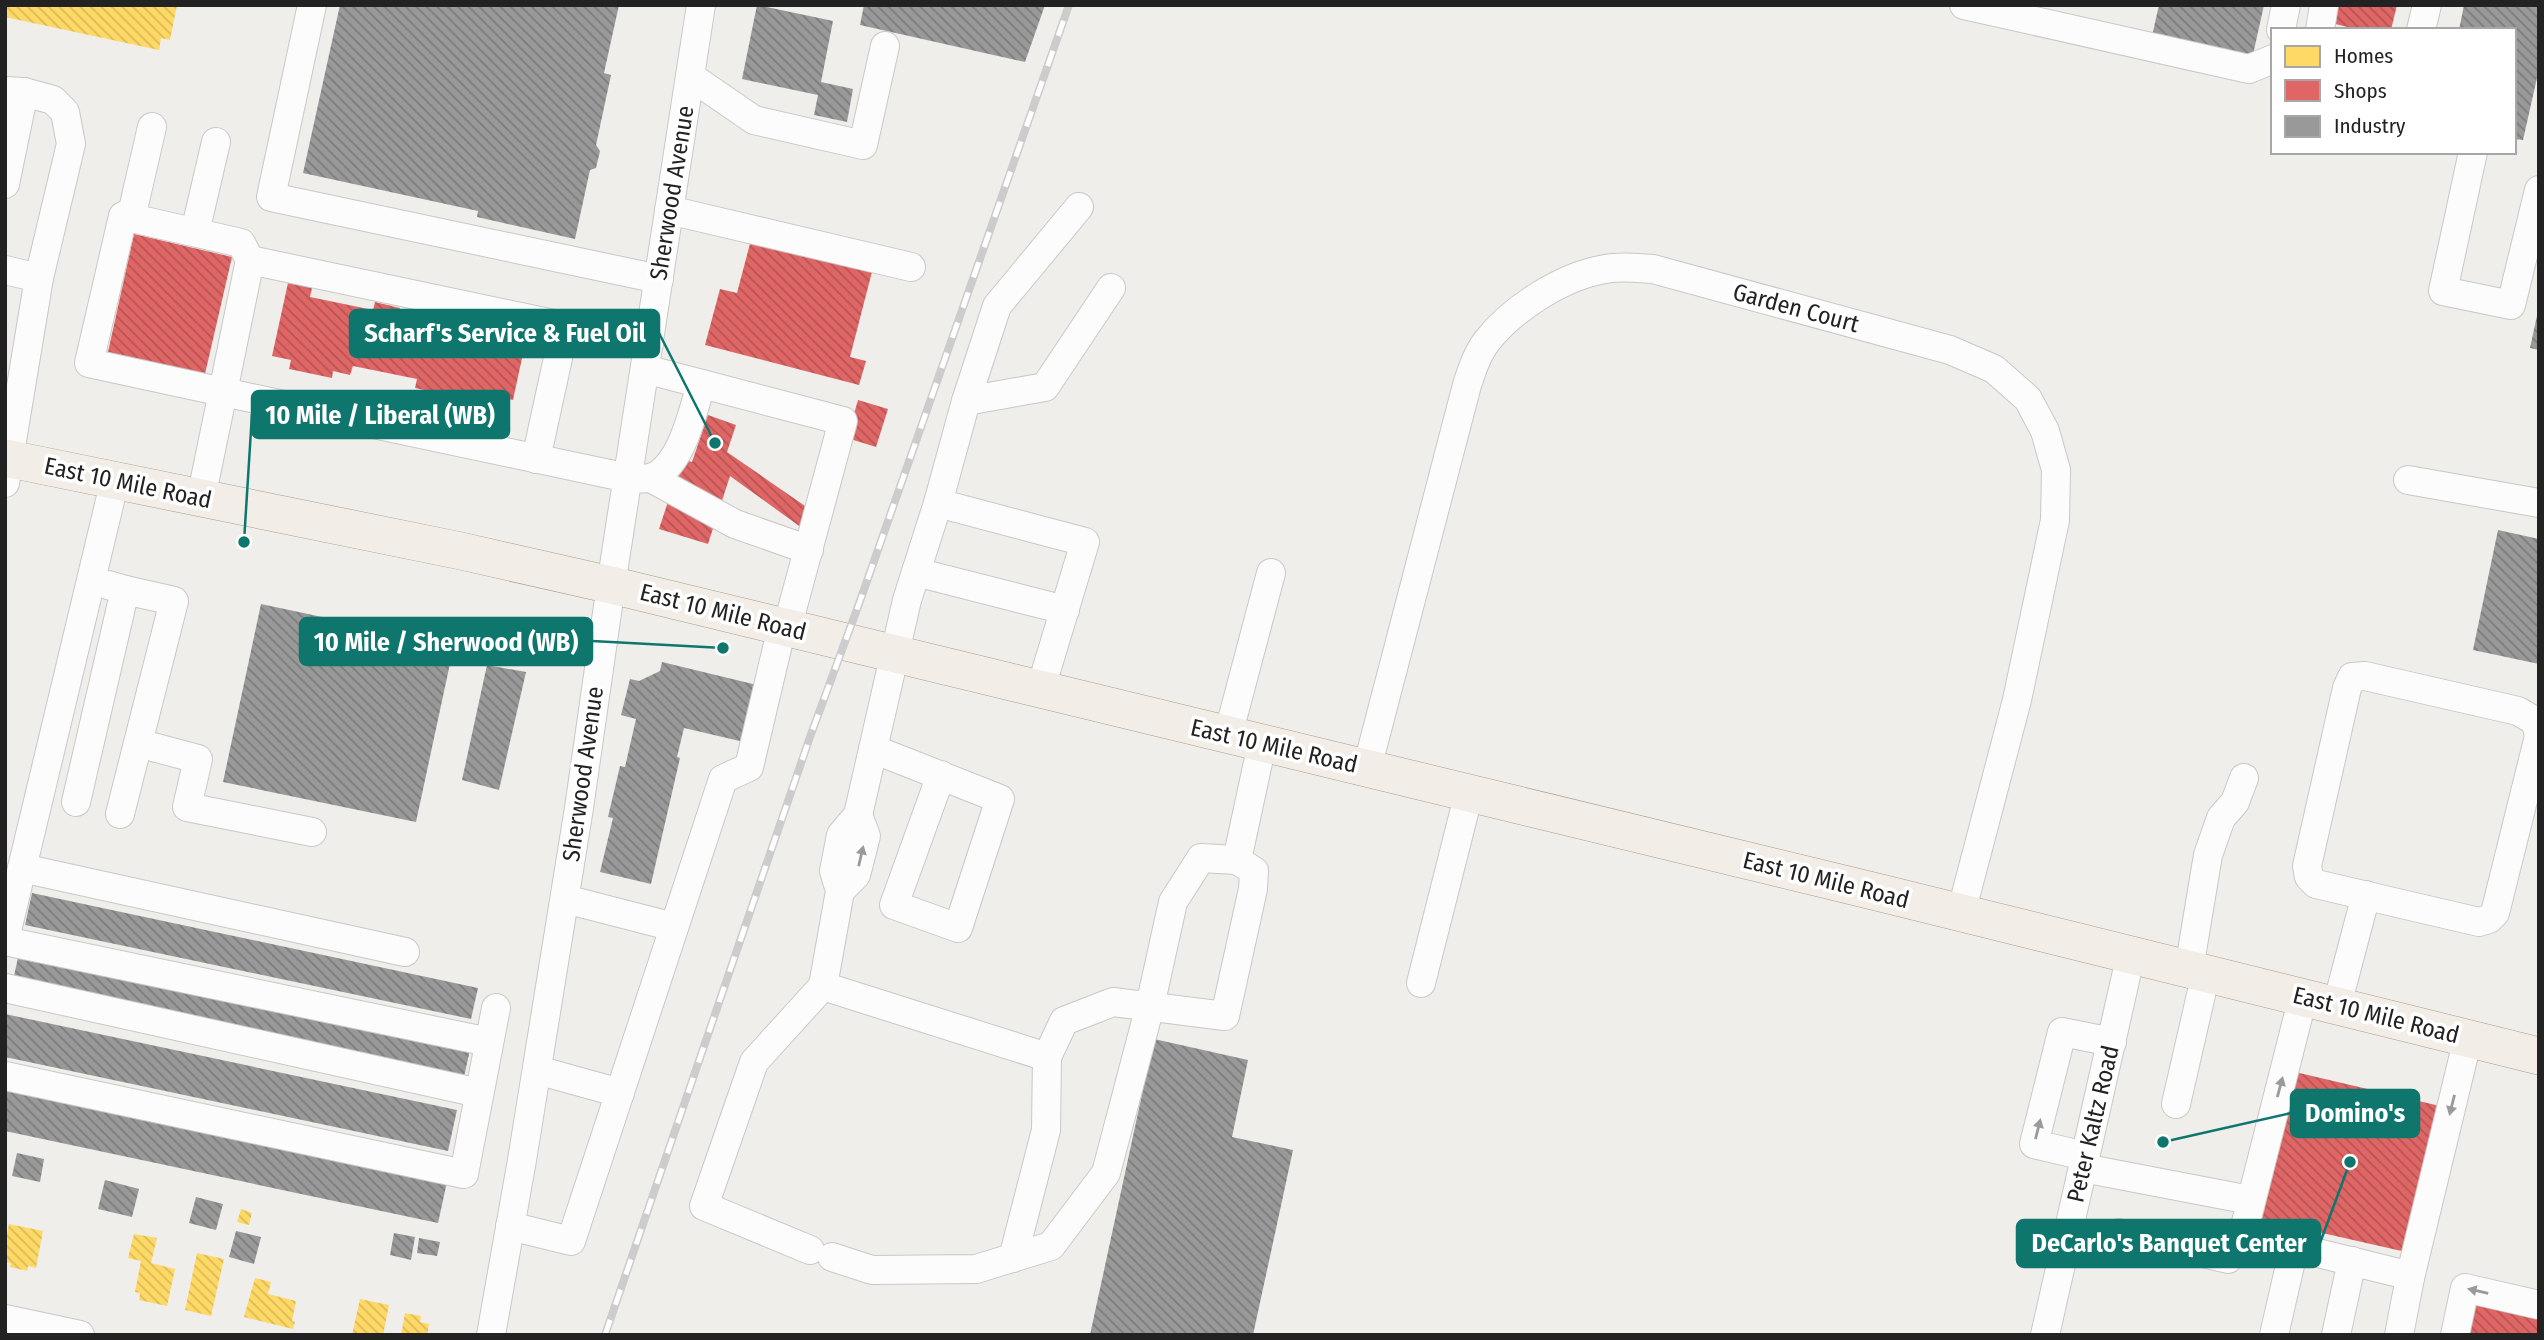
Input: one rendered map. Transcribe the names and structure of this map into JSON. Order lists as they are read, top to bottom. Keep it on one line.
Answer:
{"streets":{"main road":["East 10 Mile Road"],"street":["Sherwood Avenue","Garden Court","Peter Kaltz Road"]},"crossings":[["Sherwood Avenue","East 10 Mile Road"],["Garden Court","East 10 Mile Road"],["East 10 Mile Road","Peter Kaltz Road"]],"places":["Scharf's Service & Fuel Oil","10 Mile / Liberal (WB)","10 Mile / Sherwood (WB)","Domino's","DeCarlo's Banquet Center"],"legend":["Homes","Shops","Industry"]}
